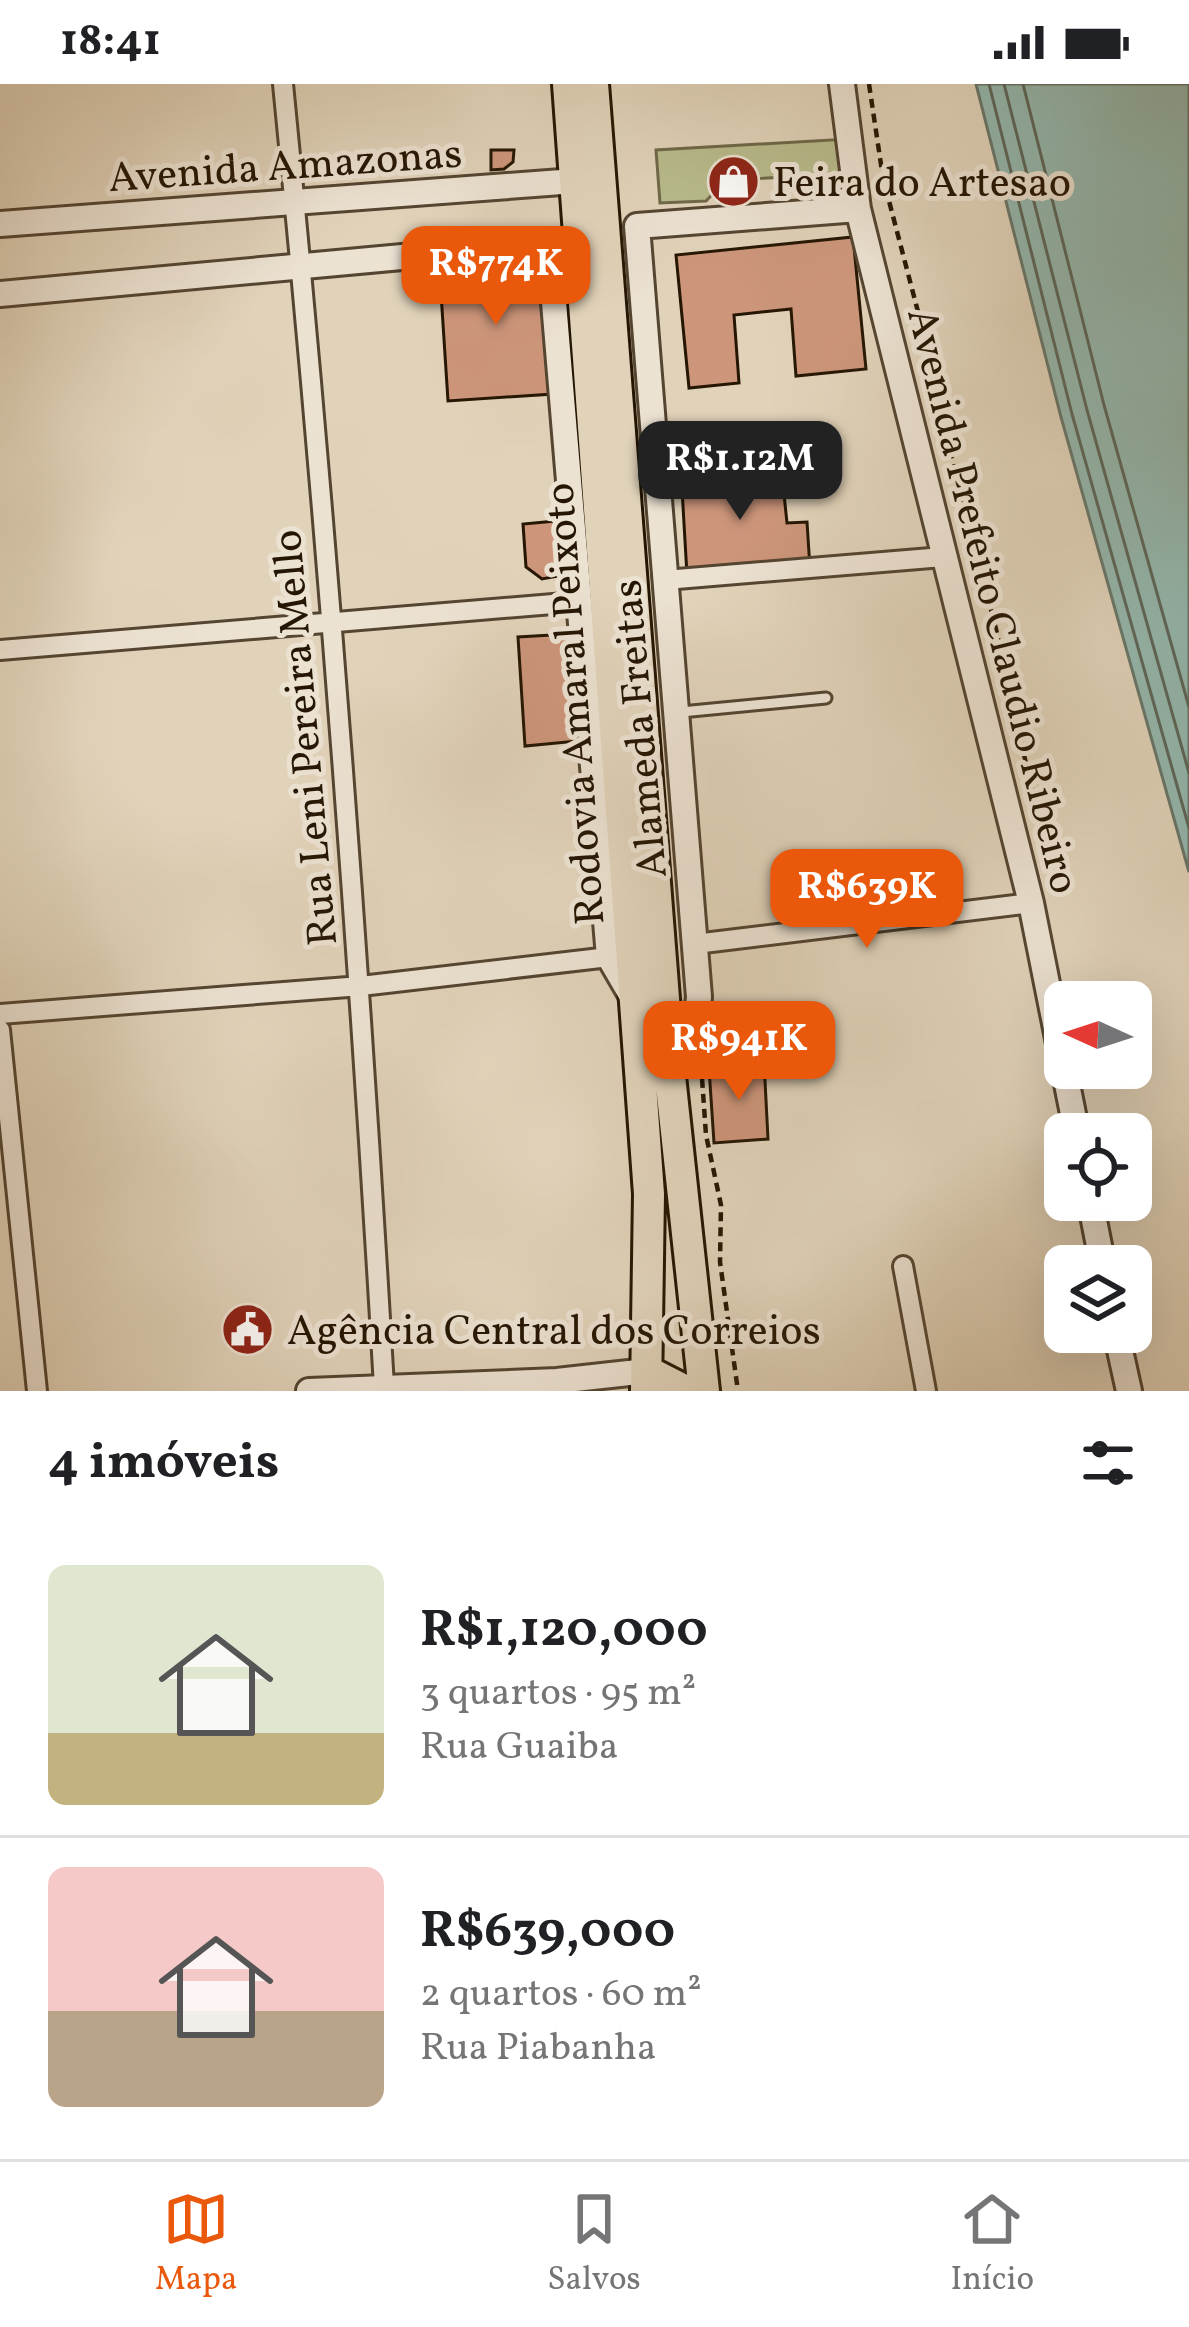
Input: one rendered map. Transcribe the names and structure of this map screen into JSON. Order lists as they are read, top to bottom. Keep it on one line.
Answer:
{"streets":{"highway":["Rodovia Amaral Peixoto"],"street":["Avenida Amazonas","Avenida Prefeito Claudio Ribeiro","Alameda Freitas","Rua Leni Pereira Mello"]},"crossings":[["Avenida Amazonas","Rodovia Amaral Peixoto"],["Avenida Amazonas","Rua Leni Pereira Mello"],["Avenida Prefeito Claudio Ribeiro","Alameda Freitas"],["Rodovia Amaral Peixoto","Alameda Freitas"]],"places":{"shop":["Feira do Artesao"],"public building":["Agência Central dos Correios"]},"north":"left","page":{"status":"18:41","price":["R$774K","R$1.12M","R$639K","R$941K"],"heading":"4 imóveis","list":[{"name":"R$1,120,000","note":"3 quartos · 95 m² · Rua Guaiba"},{"name":"R$639,000","note":"2 quartos · 60 m² · Rua Piabanha"}],"tabs":["Mapa","Salvos","Início"]}}
